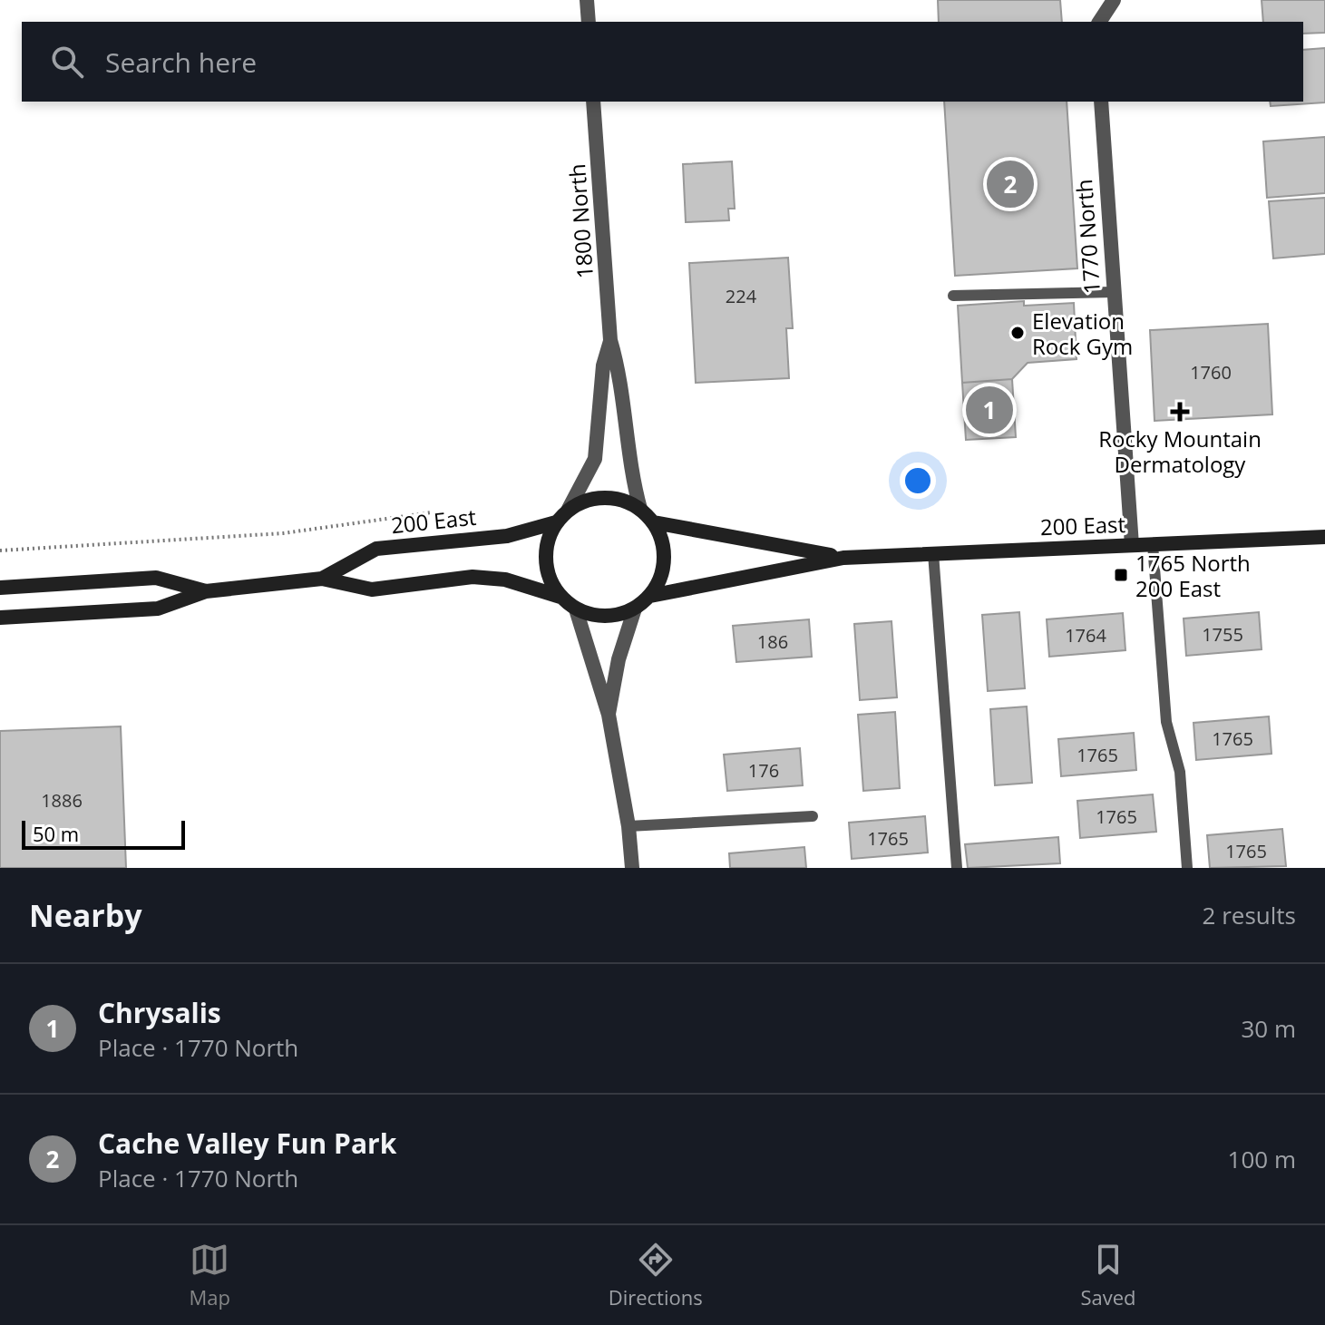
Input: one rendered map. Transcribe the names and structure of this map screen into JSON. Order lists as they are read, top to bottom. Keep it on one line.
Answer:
{"streets":{"main road":["200 East"],"street":["1800 North","1770 North"]},"crossings":[["1800 North","200 East"],["1770 North","200 East"]],"places":{"other":["Elevation Rock Gym"],"health":["Rocky Mountain Dermatology"],"transit":["1765 North 200 East"]},"house_numbers":["224","1760","1755","1764","186","1765","1765","176","1886","1765","1765","1765"],"scale_bar":"50 m","page":{"search":"Search here","pins":["2","1"],"scale":"50 m","heading":["Nearby","2 results"],"list":[{"mark":"1","name":"Chrysalis","note":"Place · 1770 North","value":"30 m"},{"mark":"2","name":"Cache Valley Fun Park","note":"Place · 1770 North","value":"100 m"}],"nav":["Map","Directions","Saved"]}}
